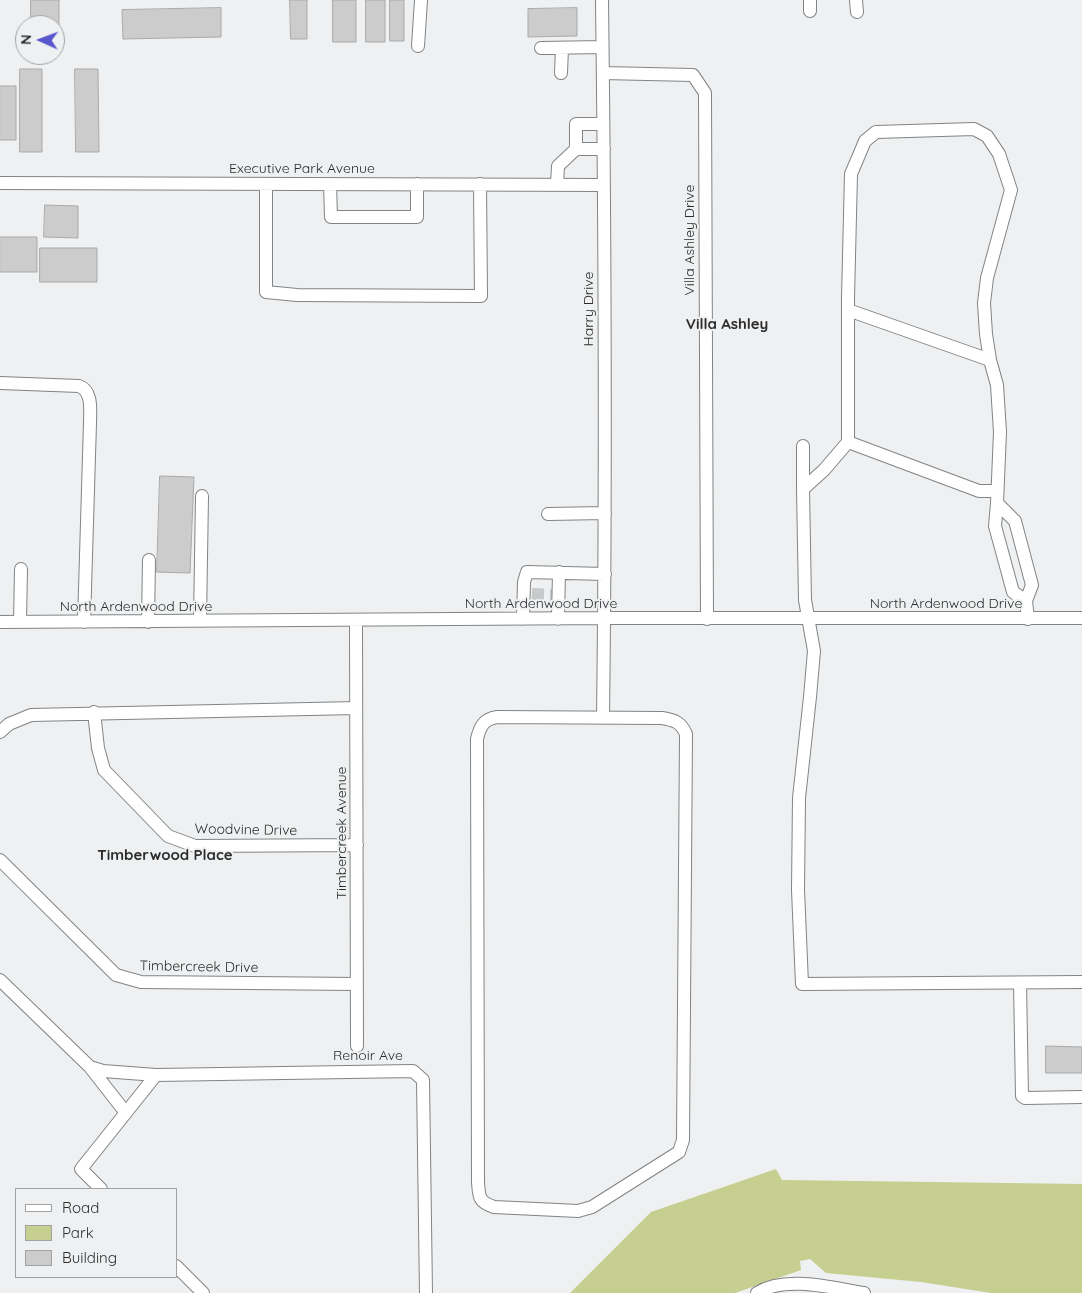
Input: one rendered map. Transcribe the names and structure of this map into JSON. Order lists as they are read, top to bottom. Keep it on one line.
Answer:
{"streets":{"street":["Executive Park Avenue","Villa Ashley Drive","Harry Drive","North Ardenwood Drive","Woodvine Drive","Timbercreek Avenue","Timbercreek Drive","Renoir Ave"]},"crossings":[["Executive Park Avenue","Harry Drive"],["Villa Ashley Drive","Harry Drive"],["Villa Ashley Drive","North Ardenwood Drive"],["Harry Drive","North Ardenwood Drive"],["North Ardenwood Drive","Timbercreek Avenue"],["Woodvine Drive","Timbercreek Avenue"],["Timbercreek Avenue","Timbercreek Drive"]],"districts":["Villa Ashley","Timberwood Place"],"legend":["Road","Park","Building"],"north":"left"}
